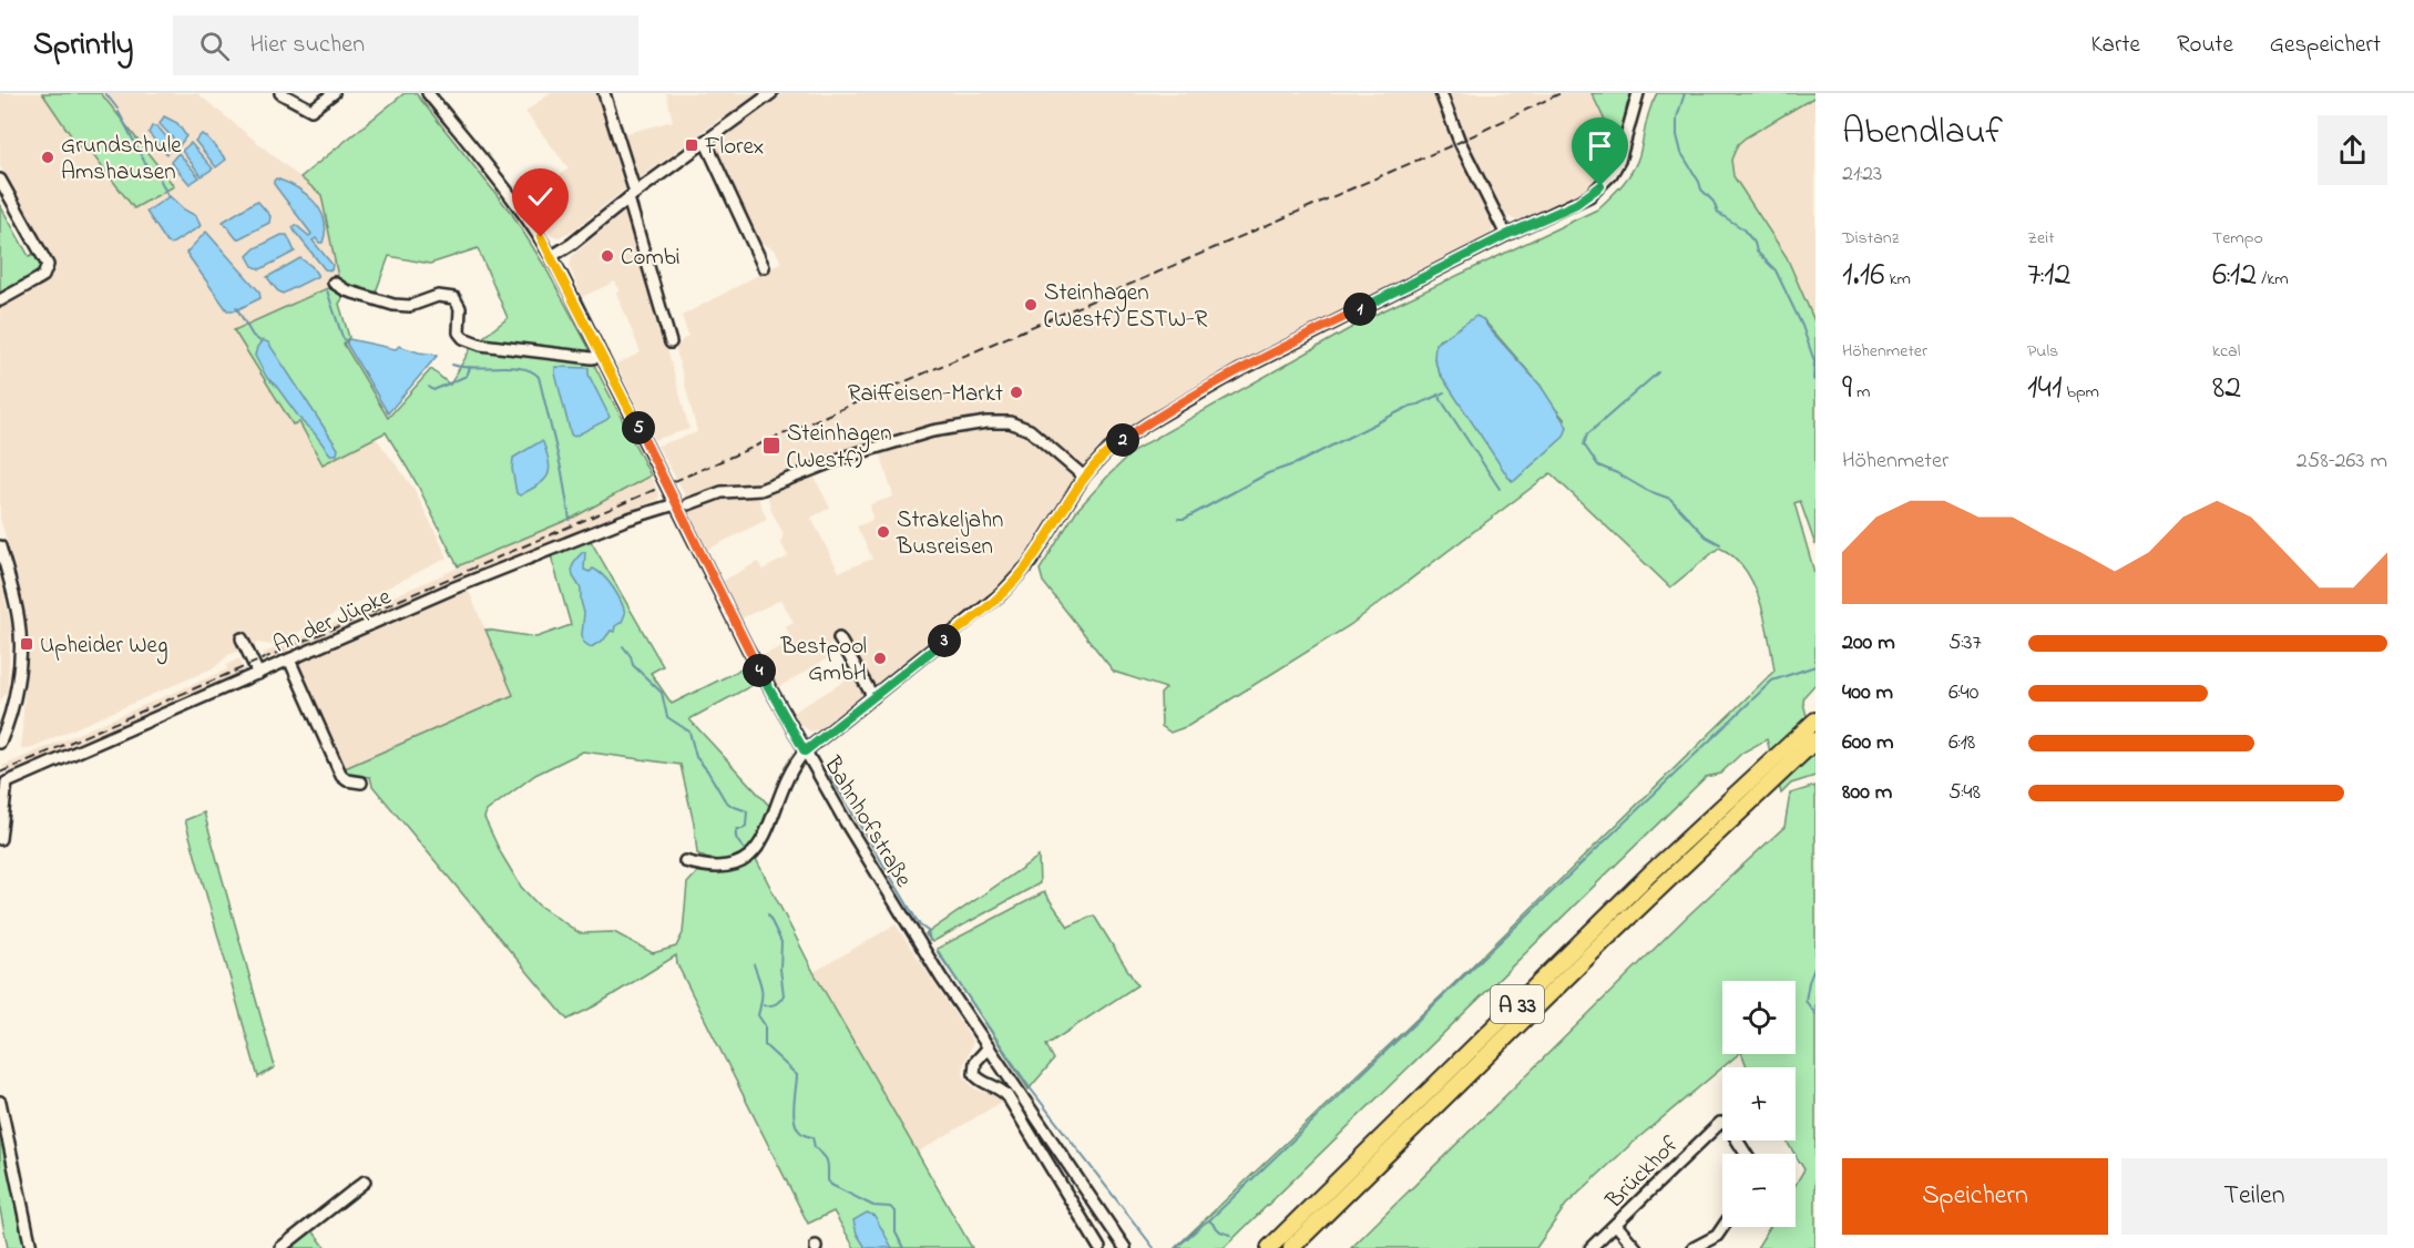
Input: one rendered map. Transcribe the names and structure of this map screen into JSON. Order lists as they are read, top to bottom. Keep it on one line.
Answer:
{"streets":{"highway":["A 33"],"street":["An der Jüpke","Bahnhofstraße","Brückhof"]},"crossings":[["An der Jüpke","Bahnhofstraße"]],"places":{"transit":["Florex","Steinhagen (Westf)","Upheider Weg"],"other":["Grundschule Amshausen","Combi","Steinhagen (Westf) ESTW-R","Raiffeisen-Markt","Strakeljahn Busreisen","Bestpool GmbH"]},"page":{"header":"Sprintly","search":"Hier suchen","nav":["Karte","Route","Gespeichert"],"heading":["Abendlauf","21:23"],"stats":[["Distanz","1.16 km"],["Zeit","7:12"],["Tempo","6:12 /km"],["Höhenmeter","9 m"],["Puls","141 bpm"],["kcal","82"]],"pins":["1","5","2","3","4"],"chart":["Höhenmeter","258–263 m"],"list":[{"name":"200 m","note":"5:37"},{"name":"400 m","note":"6:40"},{"name":"600 m","note":"6:18"},{"name":"800 m","note":"5:48"}],"map_buttons":["+","−"],"buttons":["Speichern","Teilen"]}}
